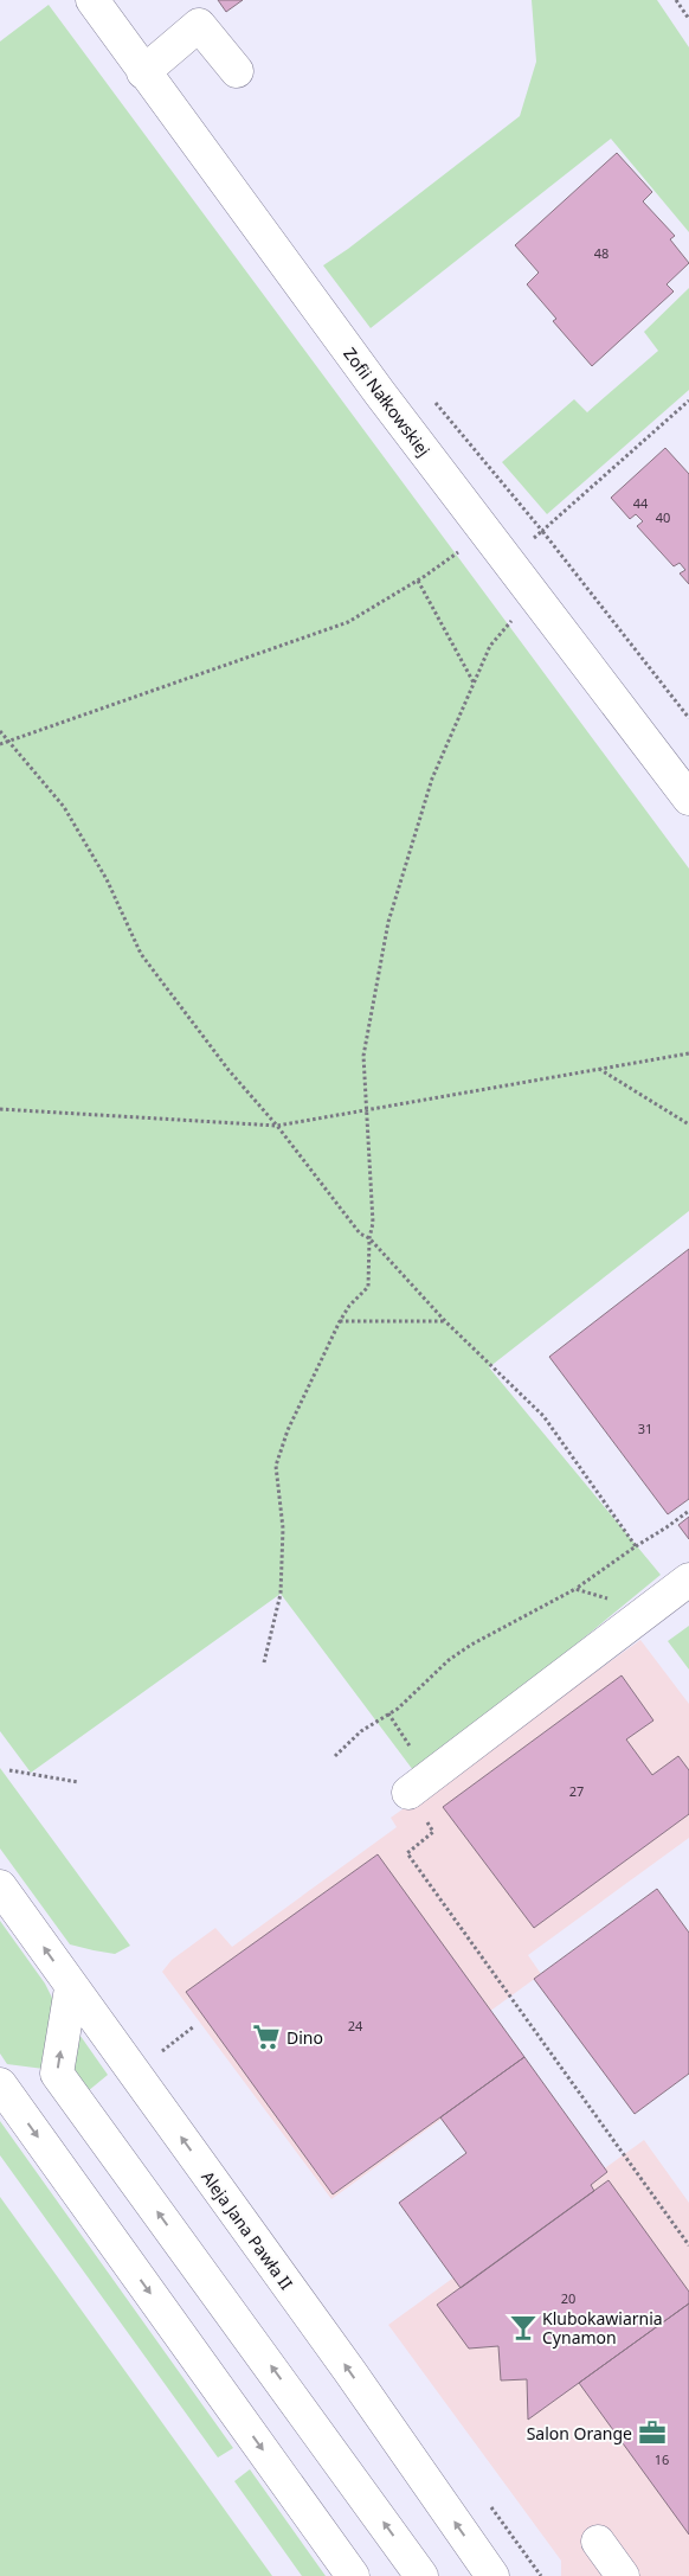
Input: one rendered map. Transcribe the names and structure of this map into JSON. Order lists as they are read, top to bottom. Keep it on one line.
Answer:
{"streets":{"street":["Zofii Nałkowskiej","Aleja Jana Pawła II"]},"places":{"supermarket":["Dino"],"bar":["Klubokawiarnia Cynamon"],"office":["Salon Orange"]},"house_numbers":["48","44","40","31","27","24","20","16"]}
